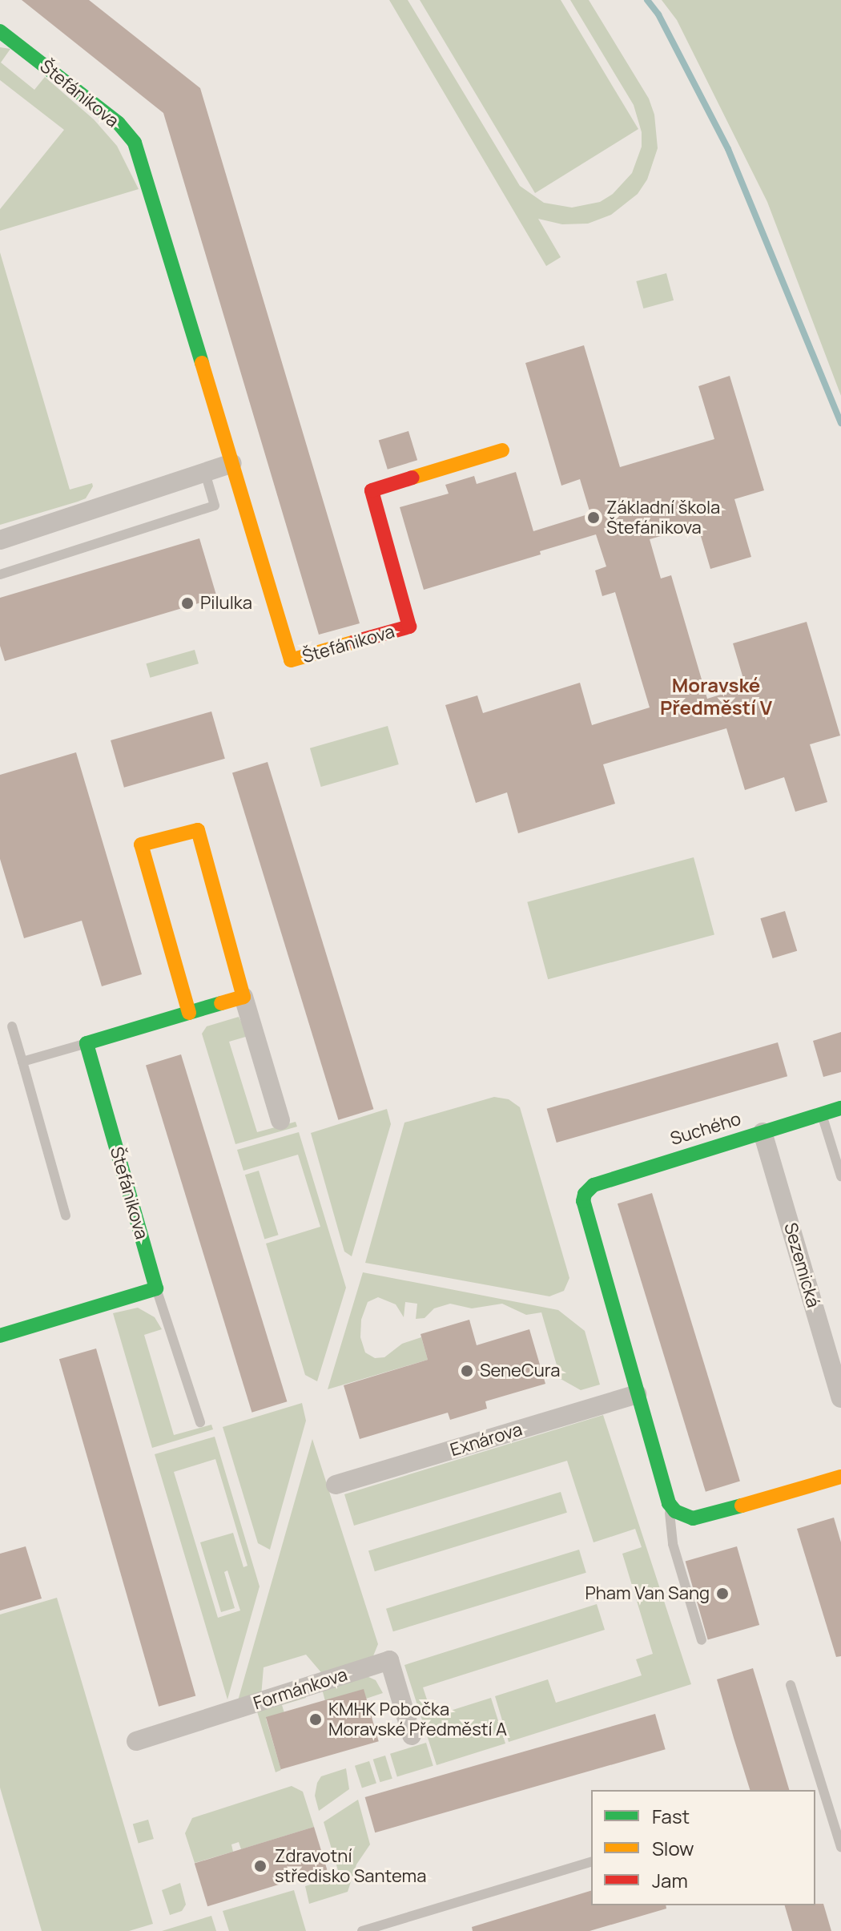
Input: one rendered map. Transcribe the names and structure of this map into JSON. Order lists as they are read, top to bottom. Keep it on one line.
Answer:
{"streets":{"street":["Štefánikova","Suchého","Sezemická","Exnárova","Formánkova"]},"crossings":[["Suchého","Sezemická"],["Suchého","Exnárova"]],"districts":["Moravské Předměstí V"],"places":["Základní škola Štefánikova","Pilulka","SeneCura","Pham Van Sang","KMHK Pobočka Moravské Předměstí A","Zdravotní středisko Santema"],"legend":["Fast","Slow","Jam"]}
